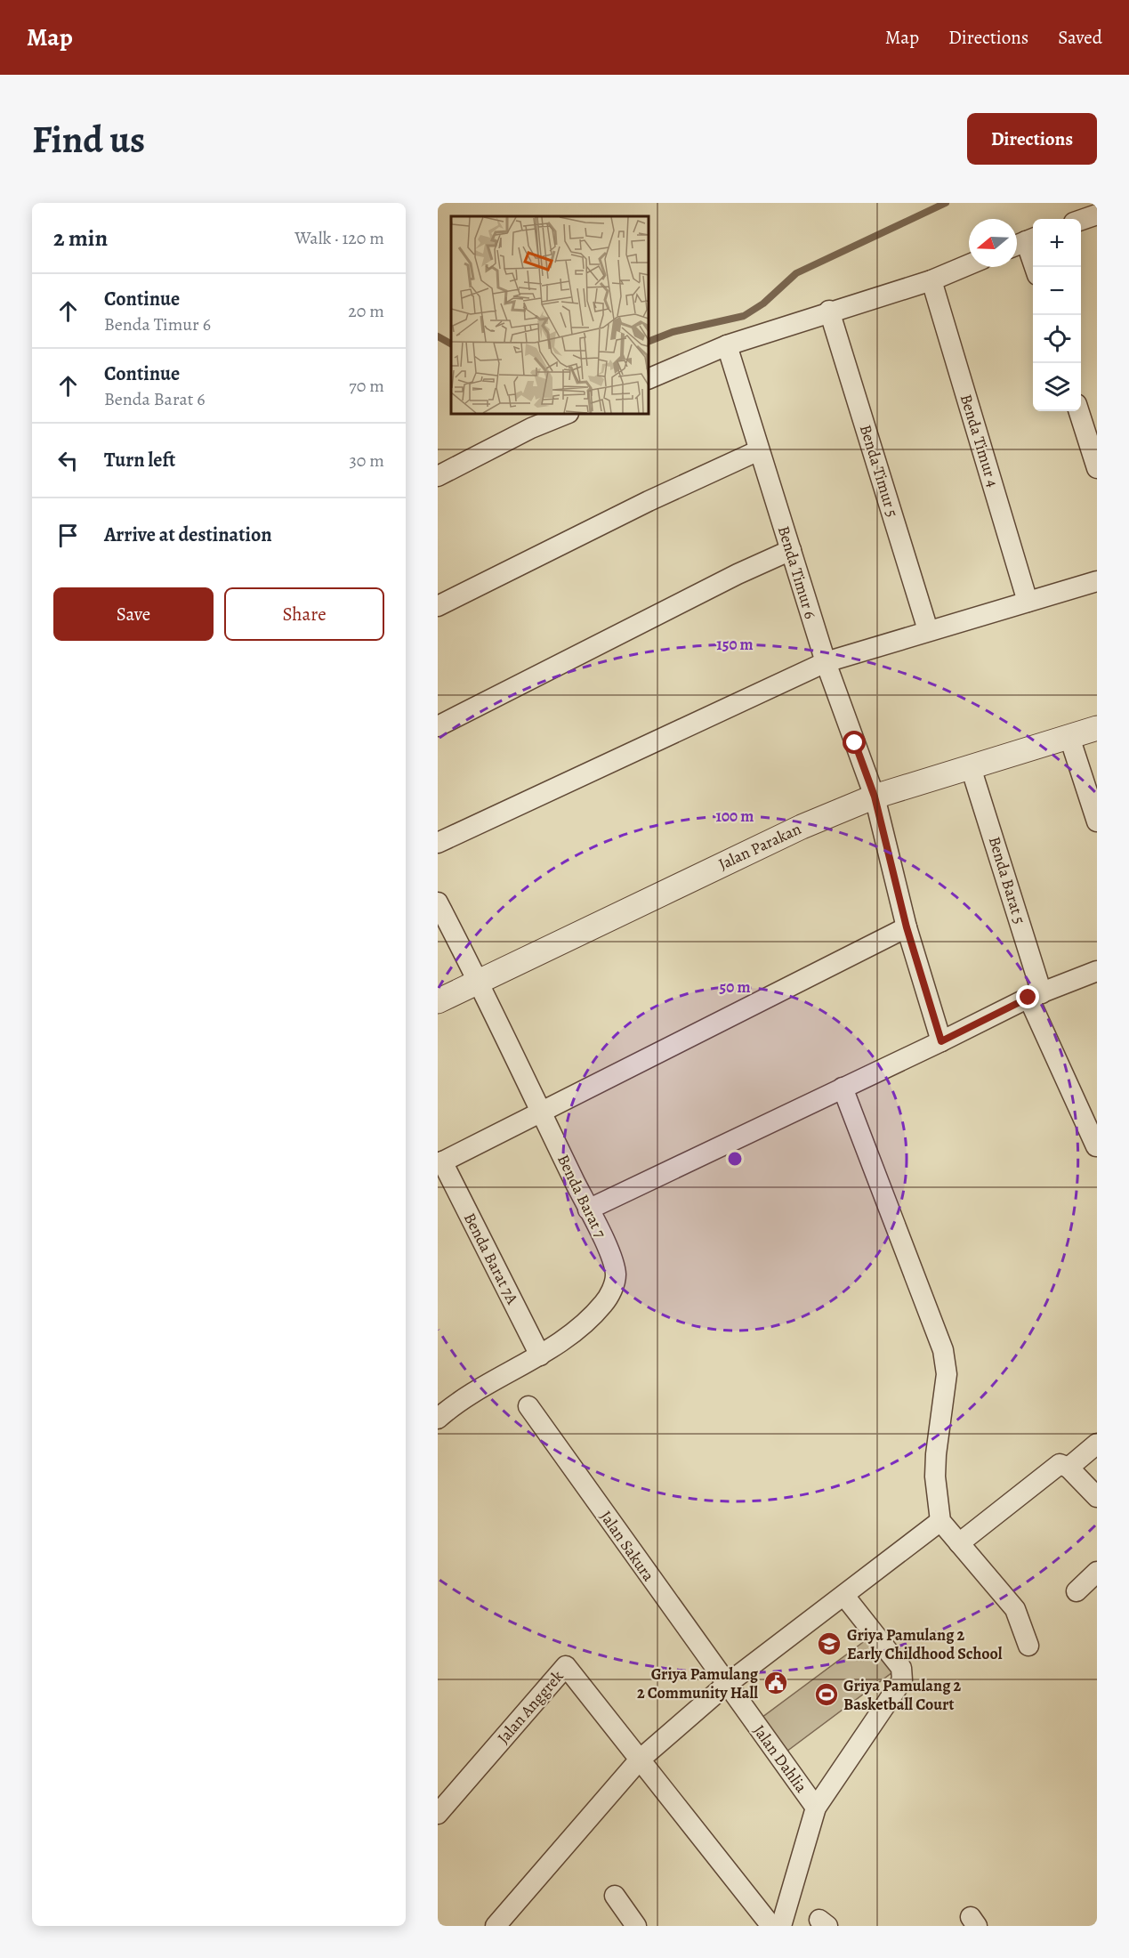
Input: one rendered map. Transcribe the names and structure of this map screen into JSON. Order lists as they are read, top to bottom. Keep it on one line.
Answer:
{"streets":{"street":["Benda Timur 4","Benda Timur 5","Benda Timur 6","Jalan Parakan","Benda Barat 5","Benda Barat 7","Benda Barat 7A","Jalan Sakura","Jalan Anggrek","Jalan Dahlia"]},"crossings":[["Benda Timur 6","Jalan Parakan"],["Jalan Parakan","Benda Barat 5"],["Jalan Parakan","Benda Barat 7"],["Benda Barat 7","Benda Barat 7A"],["Jalan Sakura","Jalan Dahlia"]],"places":{"school or university":["Griya Pamulang 2 Early Childhood School"],"public building":["Griya Pamulang 2 Community Hall"],"sports":["Griya Pamulang 2 Basketball Court"]},"north":"left","page":{"header":"Map","nav":["Map","Directions","Saved"],"buttons":["Directions",["Save","Share"]],"title":"Find us","heading":["2 min","Walk · 120 m"],"map_buttons":["+","−"],"list":[["Continue","Benda Timur 6","20 m"],["Continue","Benda Barat 6","70 m"],["Turn left","30 m"],"Arrive at destination"]},"rings":["150 m","100 m","50 m"]}
